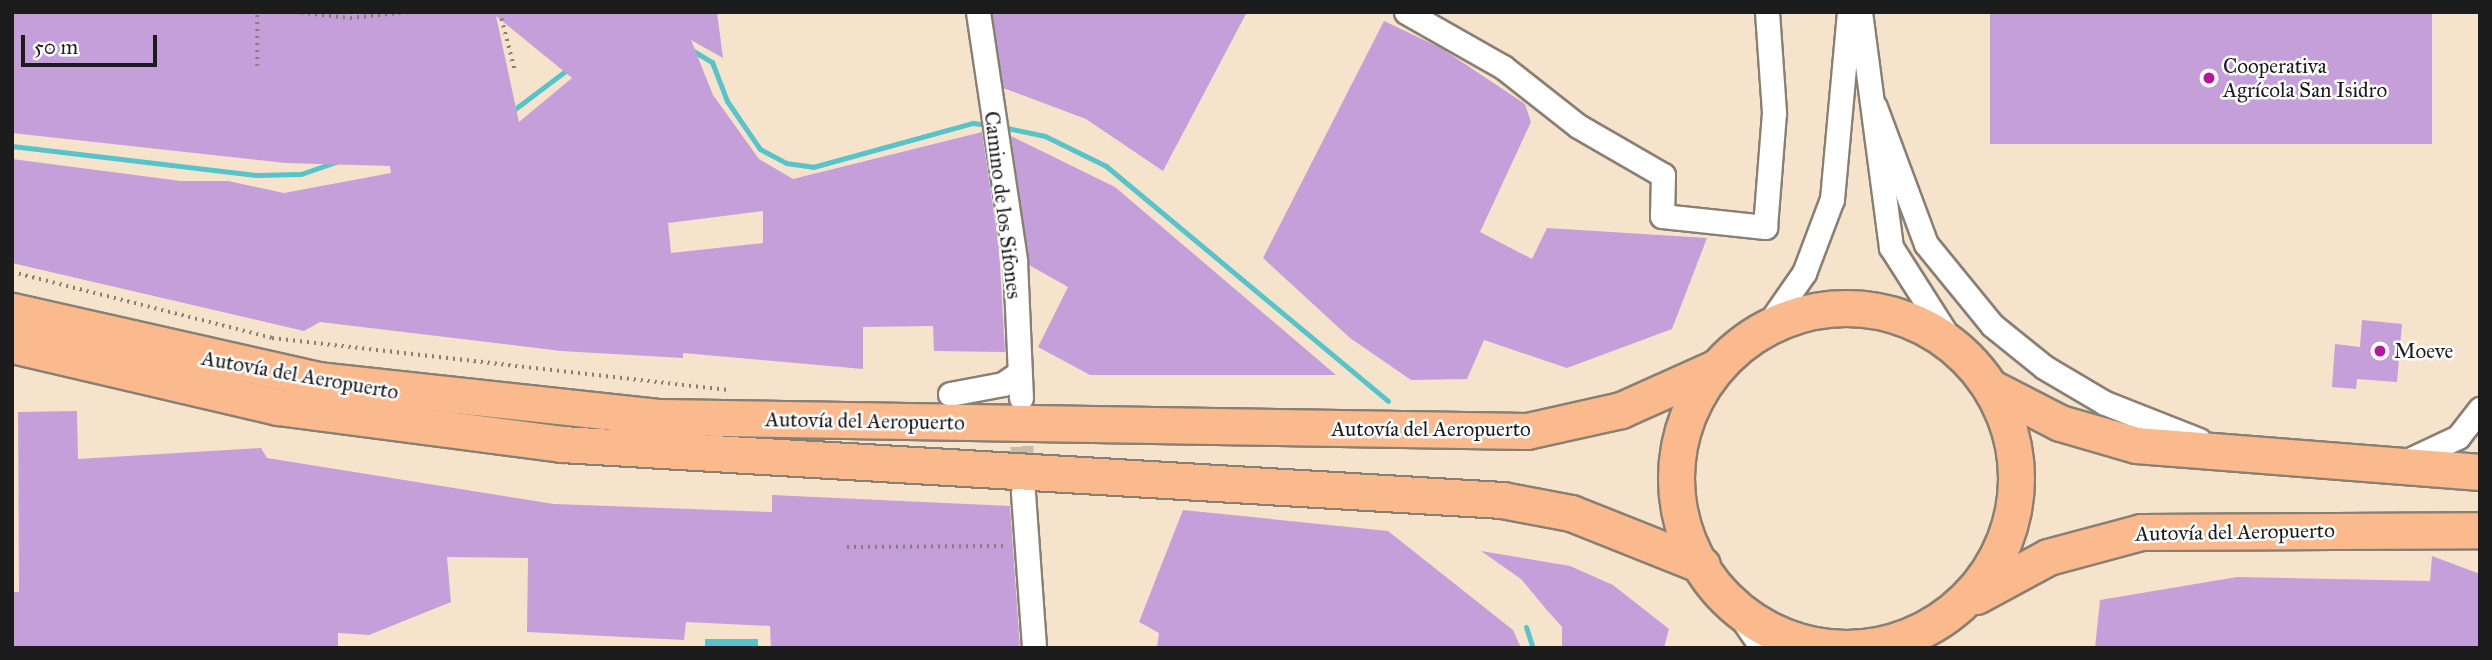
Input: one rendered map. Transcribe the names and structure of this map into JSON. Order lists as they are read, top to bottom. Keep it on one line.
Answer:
{"streets":{"highway":["Autovía del Aeropuerto"],"street":["Camino de los Sifones"]},"places":["Cooperativa Agrícola San Isidro","Moeve"],"scale_bar":"50 m"}
